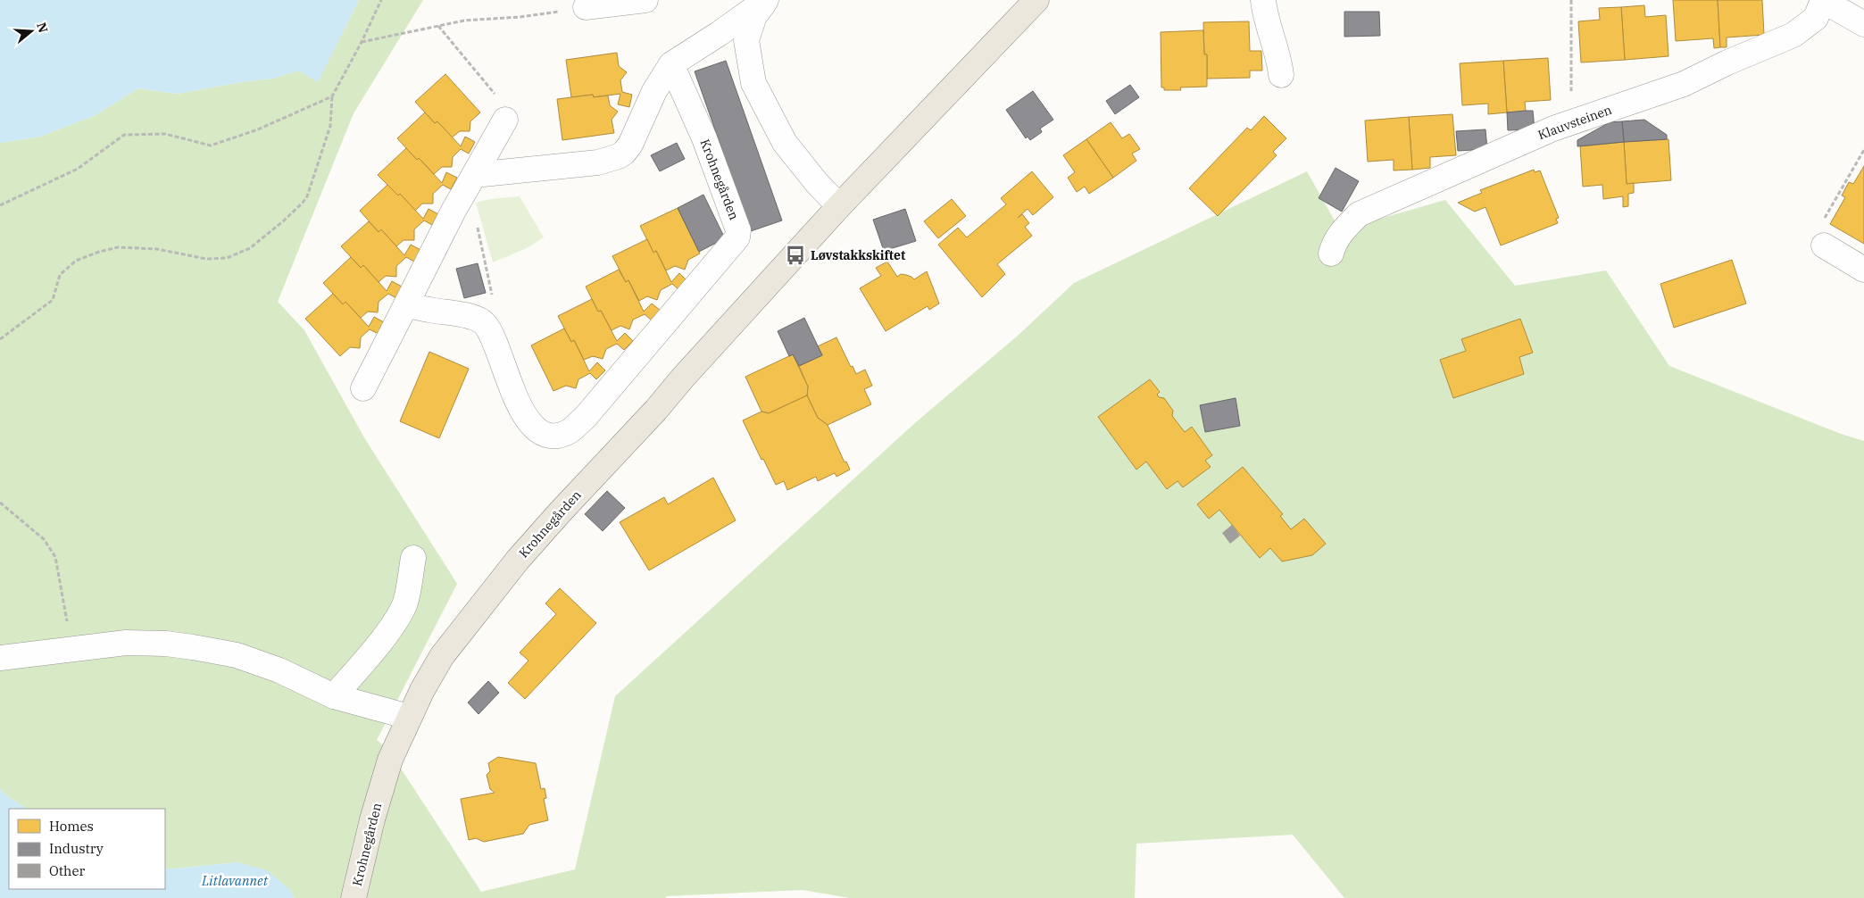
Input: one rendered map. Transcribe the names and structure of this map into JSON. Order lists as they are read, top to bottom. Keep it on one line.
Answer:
{"streets":{"main road":["Krohnegården"],"street":["Klauvsteinen"]},"water":["Litlavannet"],"places":{"bus stop":["Løvstakkskiftet"]},"legend":["Homes","Industry","Other"],"north":"right"}
